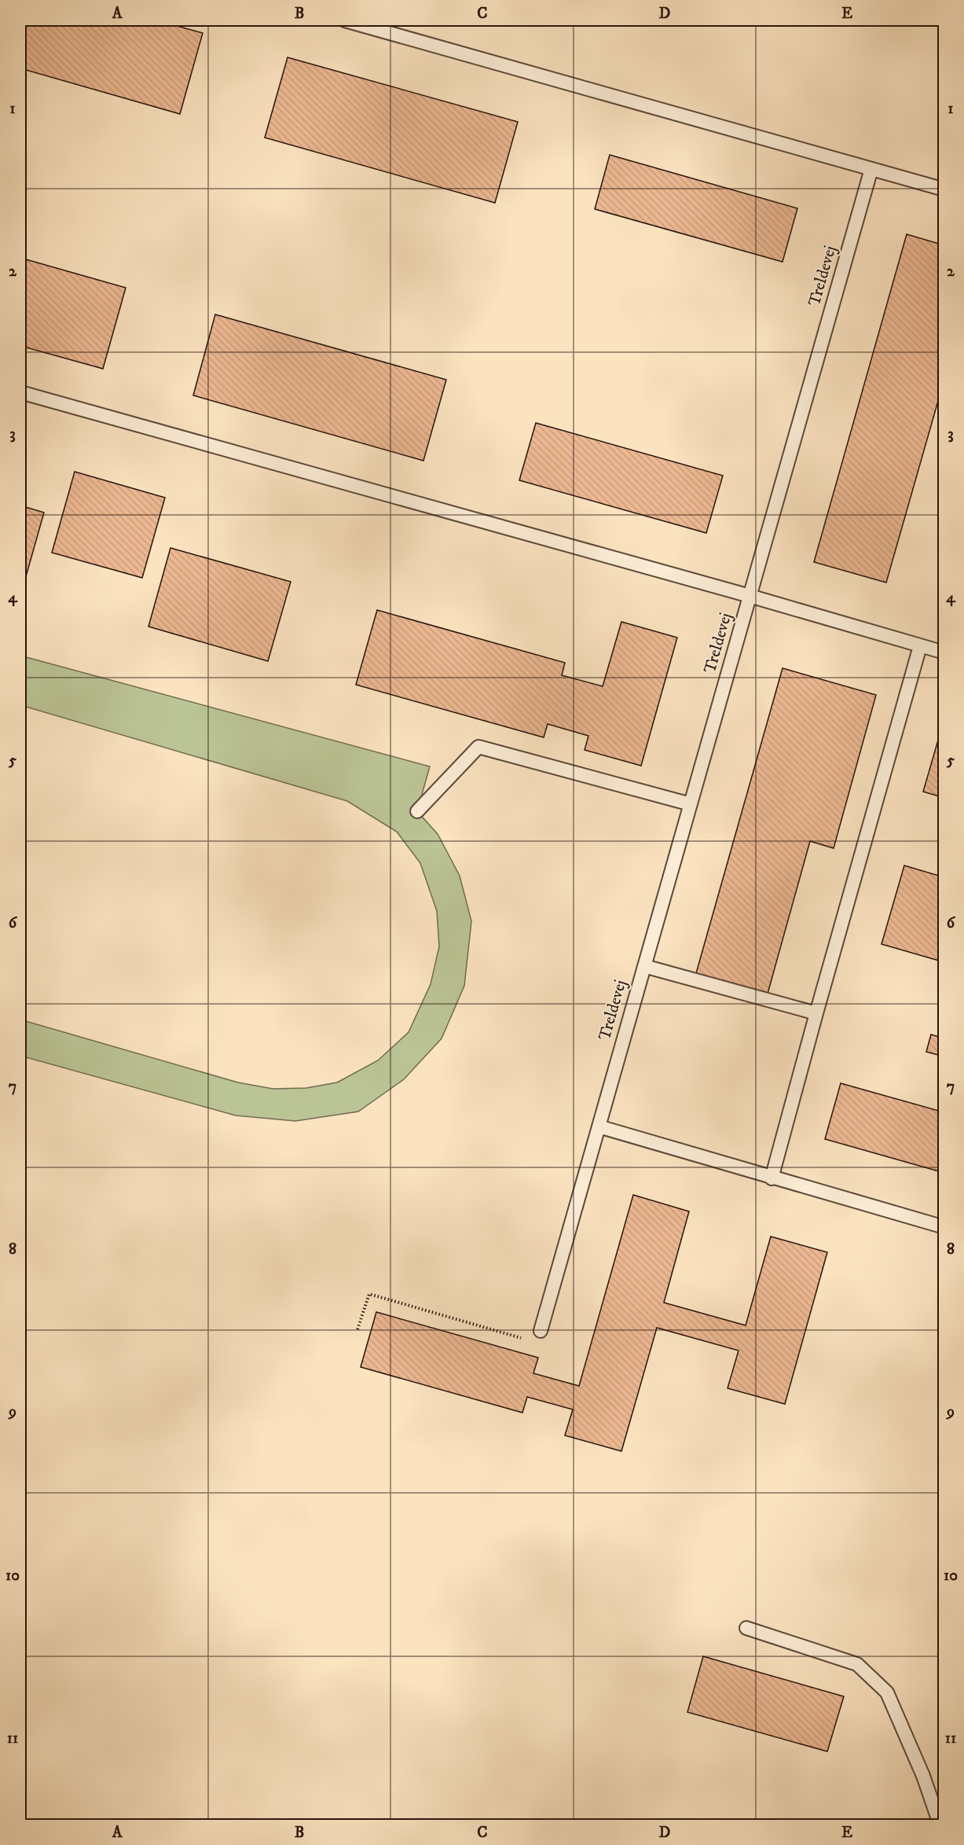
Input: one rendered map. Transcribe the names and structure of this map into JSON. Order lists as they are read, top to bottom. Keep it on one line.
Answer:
{"streets":{"lane":["Treldevej"]},"grid":{"columns":["A","B","C","D","E"],"rows":["1","2","3","4","5","6","7","8","9","10","11"]}}
